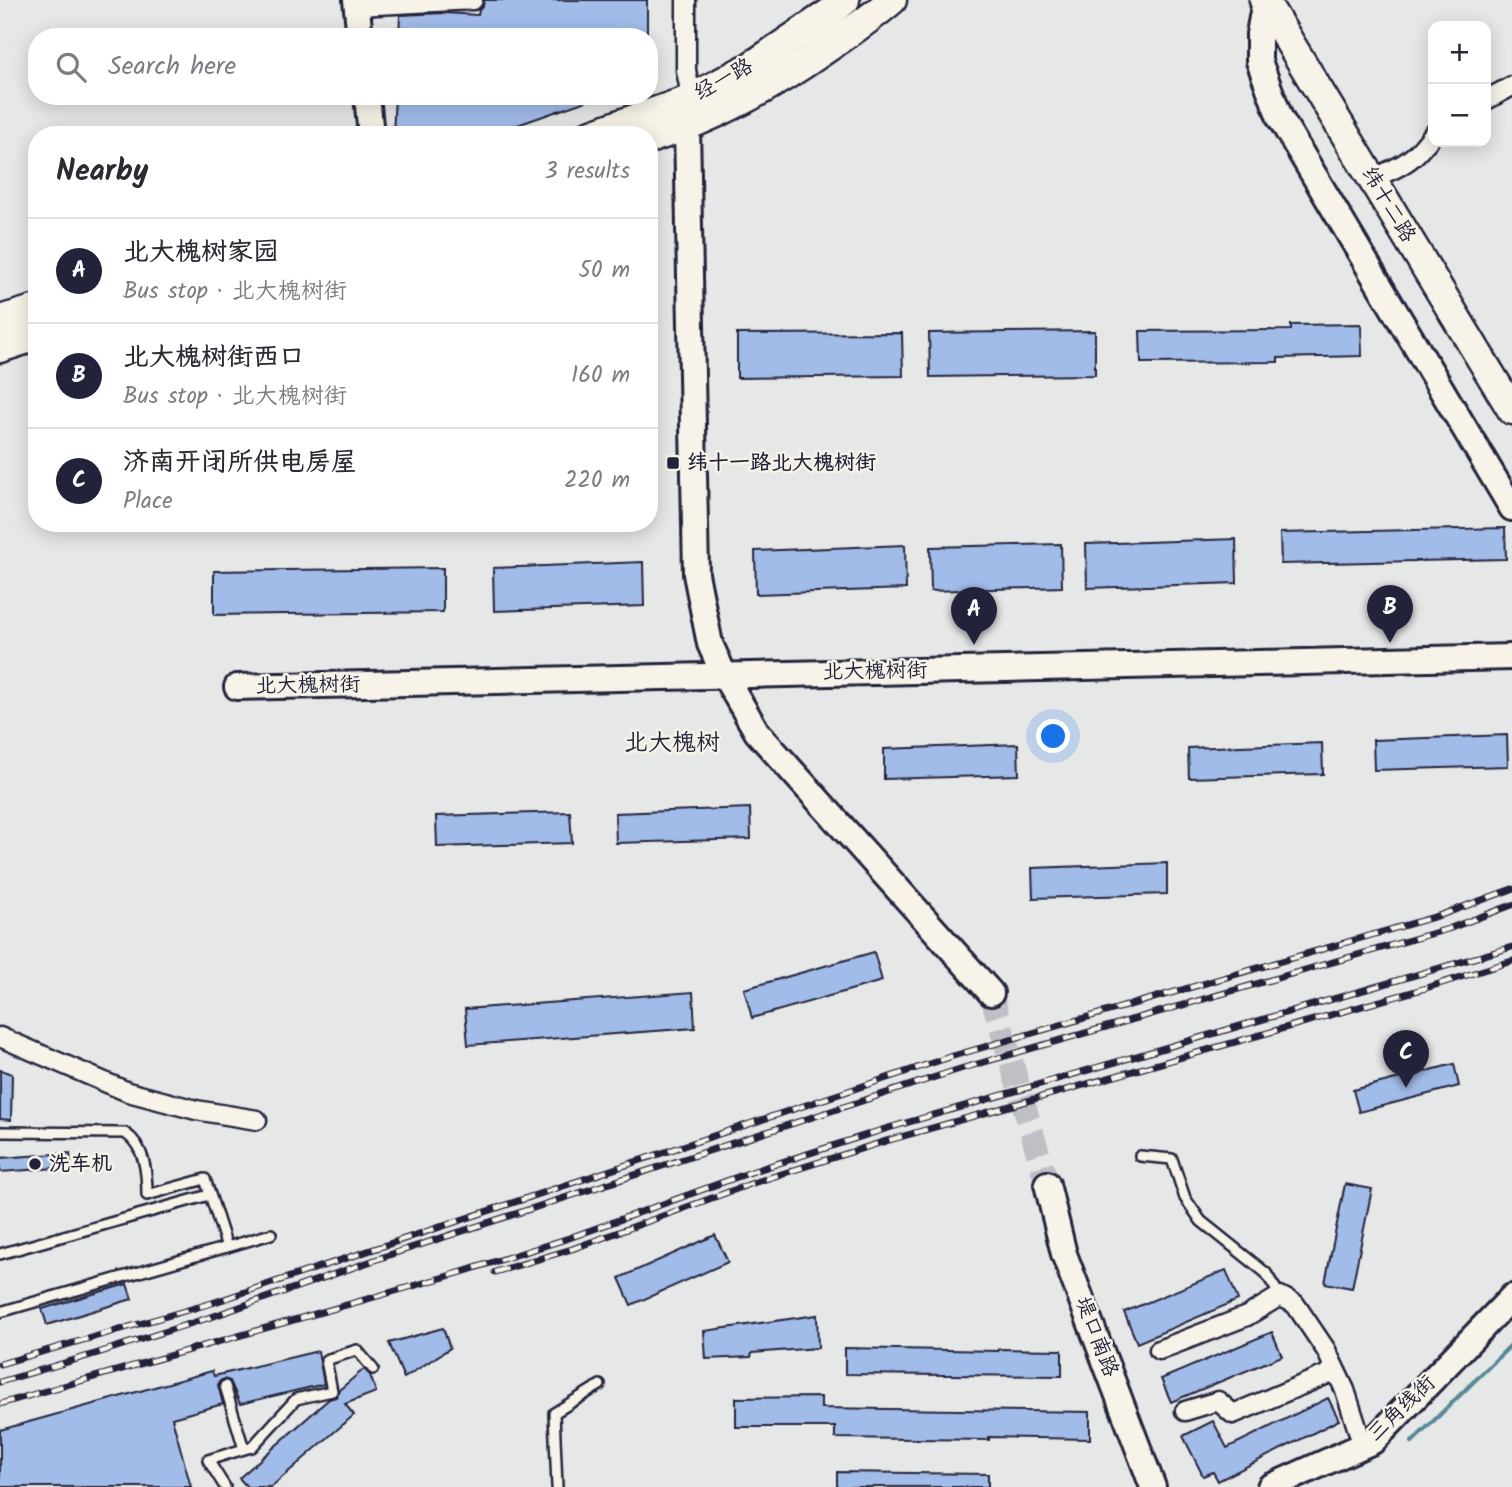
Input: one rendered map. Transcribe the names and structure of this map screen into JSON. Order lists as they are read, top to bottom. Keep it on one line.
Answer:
{"streets":{"main road":["经一路","纬十二路"],"street":["北大槐树街","堤口南路","三角线街"]},"districts":["北大槐树"],"places":{"transit":["纬十一路北大槐树街"],"other":["洗车机"]},"page":{"map_buttons":["+","−"],"search":"Search here","heading":["Nearby","3 results"],"list":[{"mark":"A","name":"北大槐树家园","note":"Bus stop · 北大槐树街","value":"50 m"},{"mark":"B","name":"北大槐树街西口","note":"Bus stop · 北大槐树街","value":"160 m"},{"mark":"C","name":"济南开闭所供电房屋","note":"Place","value":"220 m"}],"pins":["B","A","C"]}}
